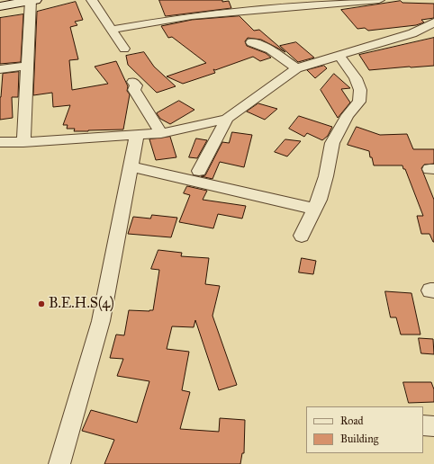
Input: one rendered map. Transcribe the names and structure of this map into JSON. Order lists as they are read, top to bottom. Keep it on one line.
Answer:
{"places":["B.E.H.S(4)"],"legend":["Road","Building"]}
